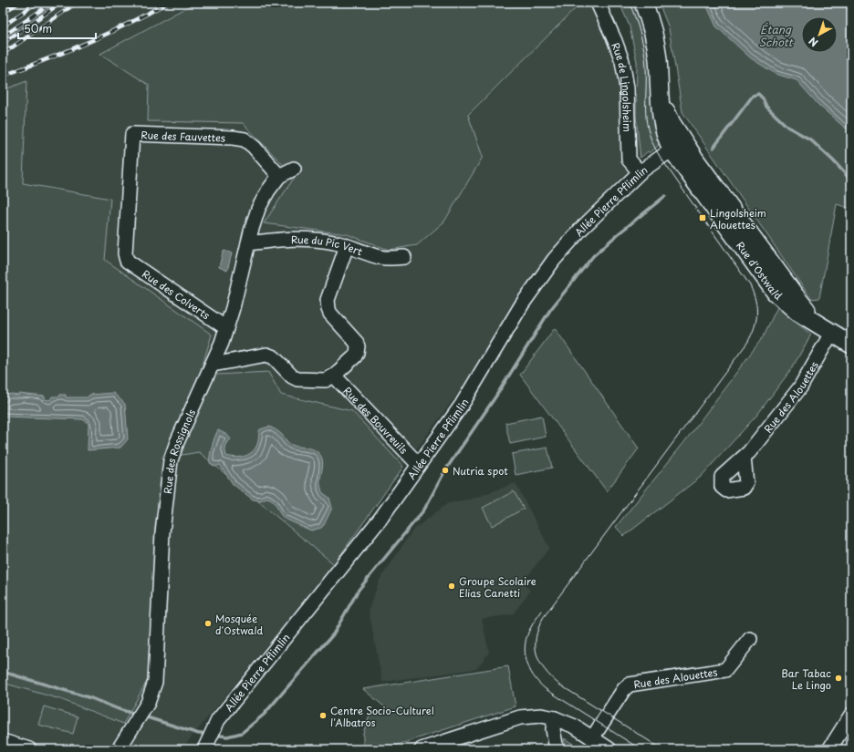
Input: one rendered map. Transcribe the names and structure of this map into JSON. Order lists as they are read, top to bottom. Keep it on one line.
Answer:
{"streets":{"main road":["Rue d'Ostwald"],"street":["Rue de Lingolsheim","Rue des Fauvettes","Allée Pierre Pflimlin","Rue du Pic Vert","Rue des Colverts","Rue des Alouettes","Rue des Bouvreuils","Rue des Rossignols"]},"crossings":[["Rue de Lingolsheim","Allée Pierre Pflimlin"],["Rue des Fauvettes","Rue des Colverts"],["Rue des Fauvettes","Rue des Rossignols"],["Allée Pierre Pflimlin","Rue d'Ostwald"],["Allée Pierre Pflimlin","Rue des Bouvreuils"],["Rue du Pic Vert","Rue des Rossignols"],["Rue d'Ostwald","Rue des Alouettes"],["Rue des Colverts","Rue des Rossignols"]],"water":["Étang Schott"],"places":{"transit":["Lingolsheim Alouettes"],"other":["Nutria spot","Groupe Scolaire Elias Canetti","Mosquée d'Ostwald","Bar Tabac Le Lingo","Centre Socio-Culturel l'Albatros"]},"scale_bar":"50 m","north":"bottom left"}
